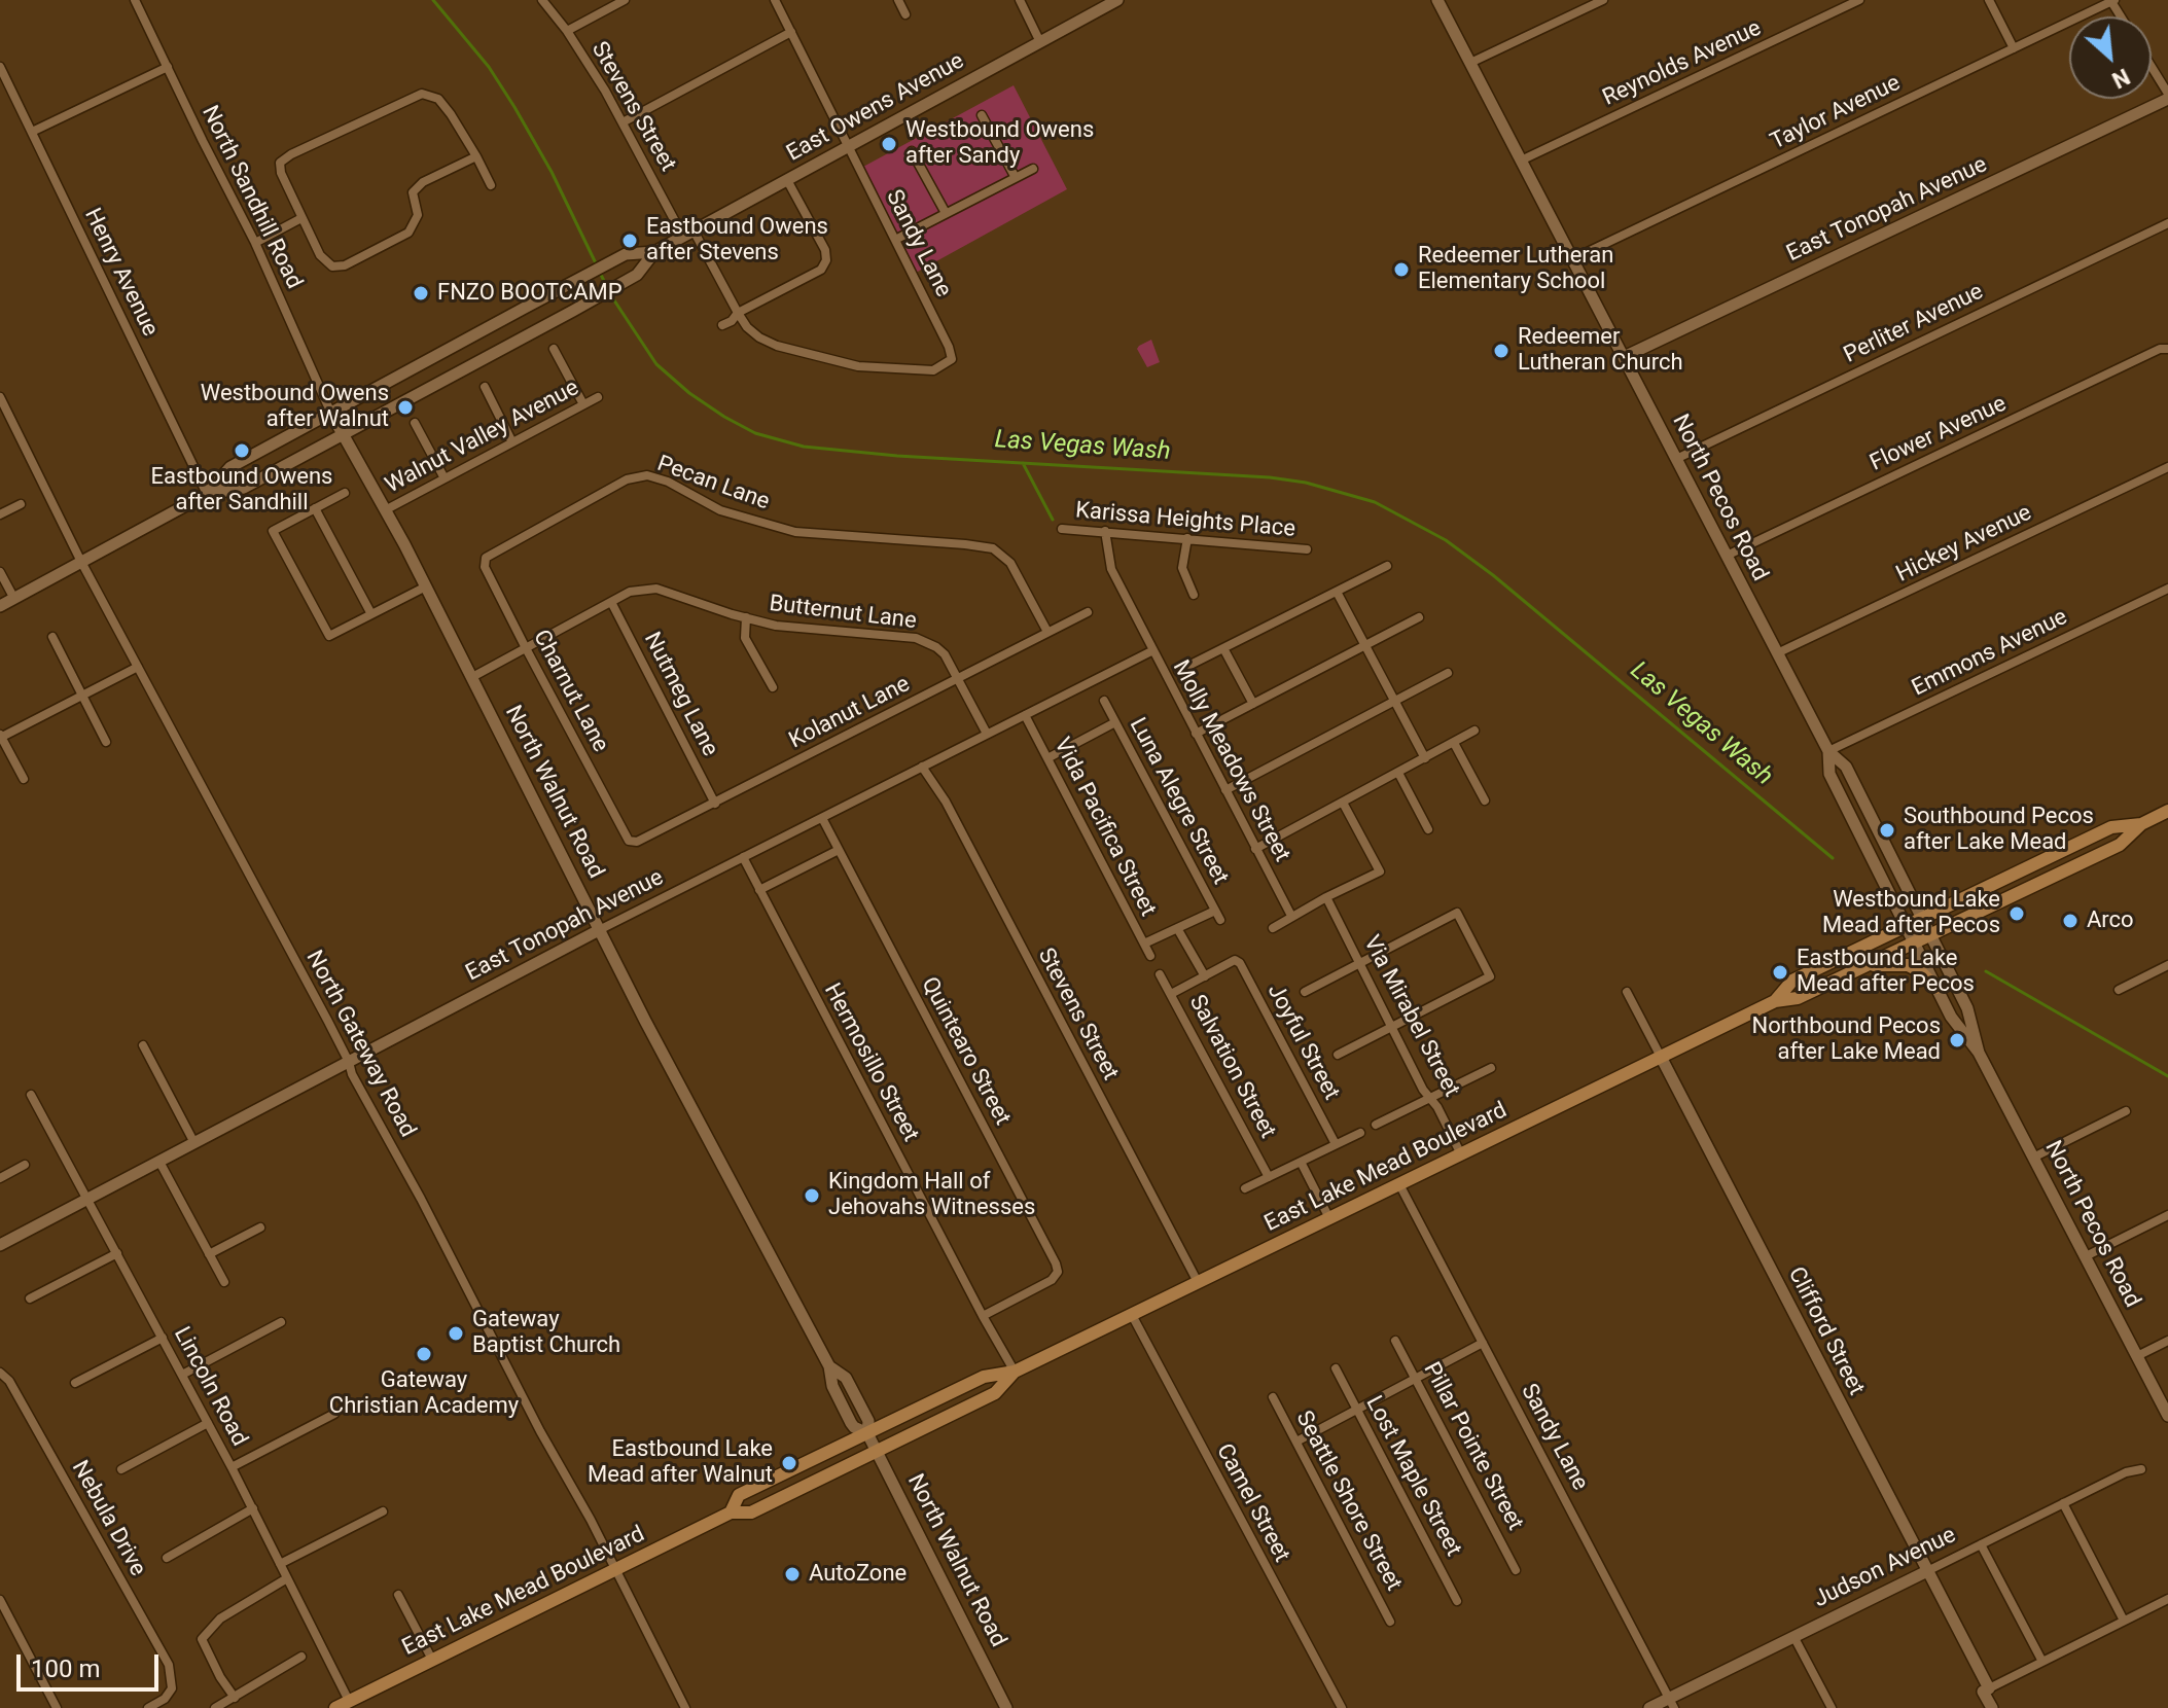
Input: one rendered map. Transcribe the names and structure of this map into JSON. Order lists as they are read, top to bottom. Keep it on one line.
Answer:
{"streets":{"main road":["East Lake Mead Boulevard"],"street":["Reynolds Avenue","Stevens Street","East Owens Avenue","Taylor Avenue","North Sandhill Road","East Tonopah Avenue","Sandy Lane","Henry Avenue","Perliter Avenue","Flower Avenue","Walnut Valley Avenue","Pecan Lane","North Pecos Road","Karissa Heights Place","Hickey Avenue","Butternut Lane","Emmons Avenue","Charnut Lane","Nutmeg Lane","Kolanut Lane","Molly Meadows Street","North Walnut Road","Luna Alegre Street","Vida Pacifica Street","Via Mirabel Street","Joyful Street","North Gateway Road","Quintearo Street","Hermosillo Street","Salvation Street","Clifford Street","Lincoln Road","Pillar Pointe Street","Lost Maple Street","Seattle Shore Street","Camel Street","Nebula Drive","Judson Avenue"]},"crossings":[["Reynolds Avenue","North Pecos Road"],["Stevens Street","East Owens Avenue"],["Stevens Street","East Tonopah Avenue"],["Stevens Street","Sandy Lane"],["Stevens Street","East Lake Mead Boulevard"],["East Owens Avenue","North Sandhill Road"],["East Owens Avenue","Sandy Lane"],["East Owens Avenue","Henry Avenue"],["East Owens Avenue","North Walnut Road"],["East Owens Avenue","North Gateway Road"],["Taylor Avenue","North Pecos Road"],["North Sandhill Road","North Walnut Road"],["East Tonopah Avenue","North Pecos Road"],["East Tonopah Avenue","Butternut Lane"],["East Tonopah Avenue","Molly Meadows Street"],["East Tonopah Avenue","North Walnut Road"],["East Tonopah Avenue","Vida Pacifica Street"],["East Tonopah Avenue","North Gateway Road"],["East Tonopah Avenue","Quintearo Street"],["East Tonopah Avenue","Hermosillo Street"],["East Tonopah Avenue","Lincoln Road"],["Sandy Lane","East Lake Mead Boulevard"],["Sandy Lane","Judson Avenue"],["Perliter Avenue","North Pecos Road"],["Flower Avenue","North Pecos Road"],["Walnut Valley Avenue","North Walnut Road"],["Pecan Lane","Charnut Lane"],["Pecan Lane","Kolanut Lane"],["North Pecos Road","Hickey Avenue"],["North Pecos Road","Emmons Avenue"],["North Pecos Road","East Lake Mead Boulevard"],["Karissa Heights Place","Molly Meadows Street"],["Butternut Lane","Charnut Lane"],["Butternut Lane","Nutmeg Lane"],["Butternut Lane","Kolanut Lane"],["Butternut Lane","North Walnut Road"],["Charnut Lane","Kolanut Lane"],["Nutmeg Lane","Kolanut Lane"],["North Walnut Road","East Lake Mead Boulevard"],["Via Mirabel Street","East Lake Mead Boulevard"],["North Gateway Road","East Lake Mead Boulevard"],["Quintearo Street","Hermosillo Street"],["Hermosillo Street","East Lake Mead Boulevard"],["East Lake Mead Boulevard","Clifford Street"],["East Lake Mead Boulevard","Lincoln Road"],["East Lake Mead Boulevard","Camel Street"],["Clifford Street","Judson Avenue"]],"water":["Las Vegas Wash"],"places":["Westbound Owens after Sandy","Eastbound Owens after Stevens","Redeemer Lutheran Elementary School","FNZO BOOTCAMP","Redeemer Lutheran Church","Westbound Owens after Walnut","Eastbound Owens after Sandhill","Southbound Pecos after Lake Mead","Westbound Lake Mead after Pecos","Arco","Eastbound Lake Mead after Pecos","Northbound Pecos after Lake Mead","Kingdom Hall of Jehovahs Witnesses","Gateway Baptist Church","Gateway Christian Academy","Eastbound Lake Mead after Walnut","AutoZone"],"scale_bar":"100 m","north":"bottom right"}
